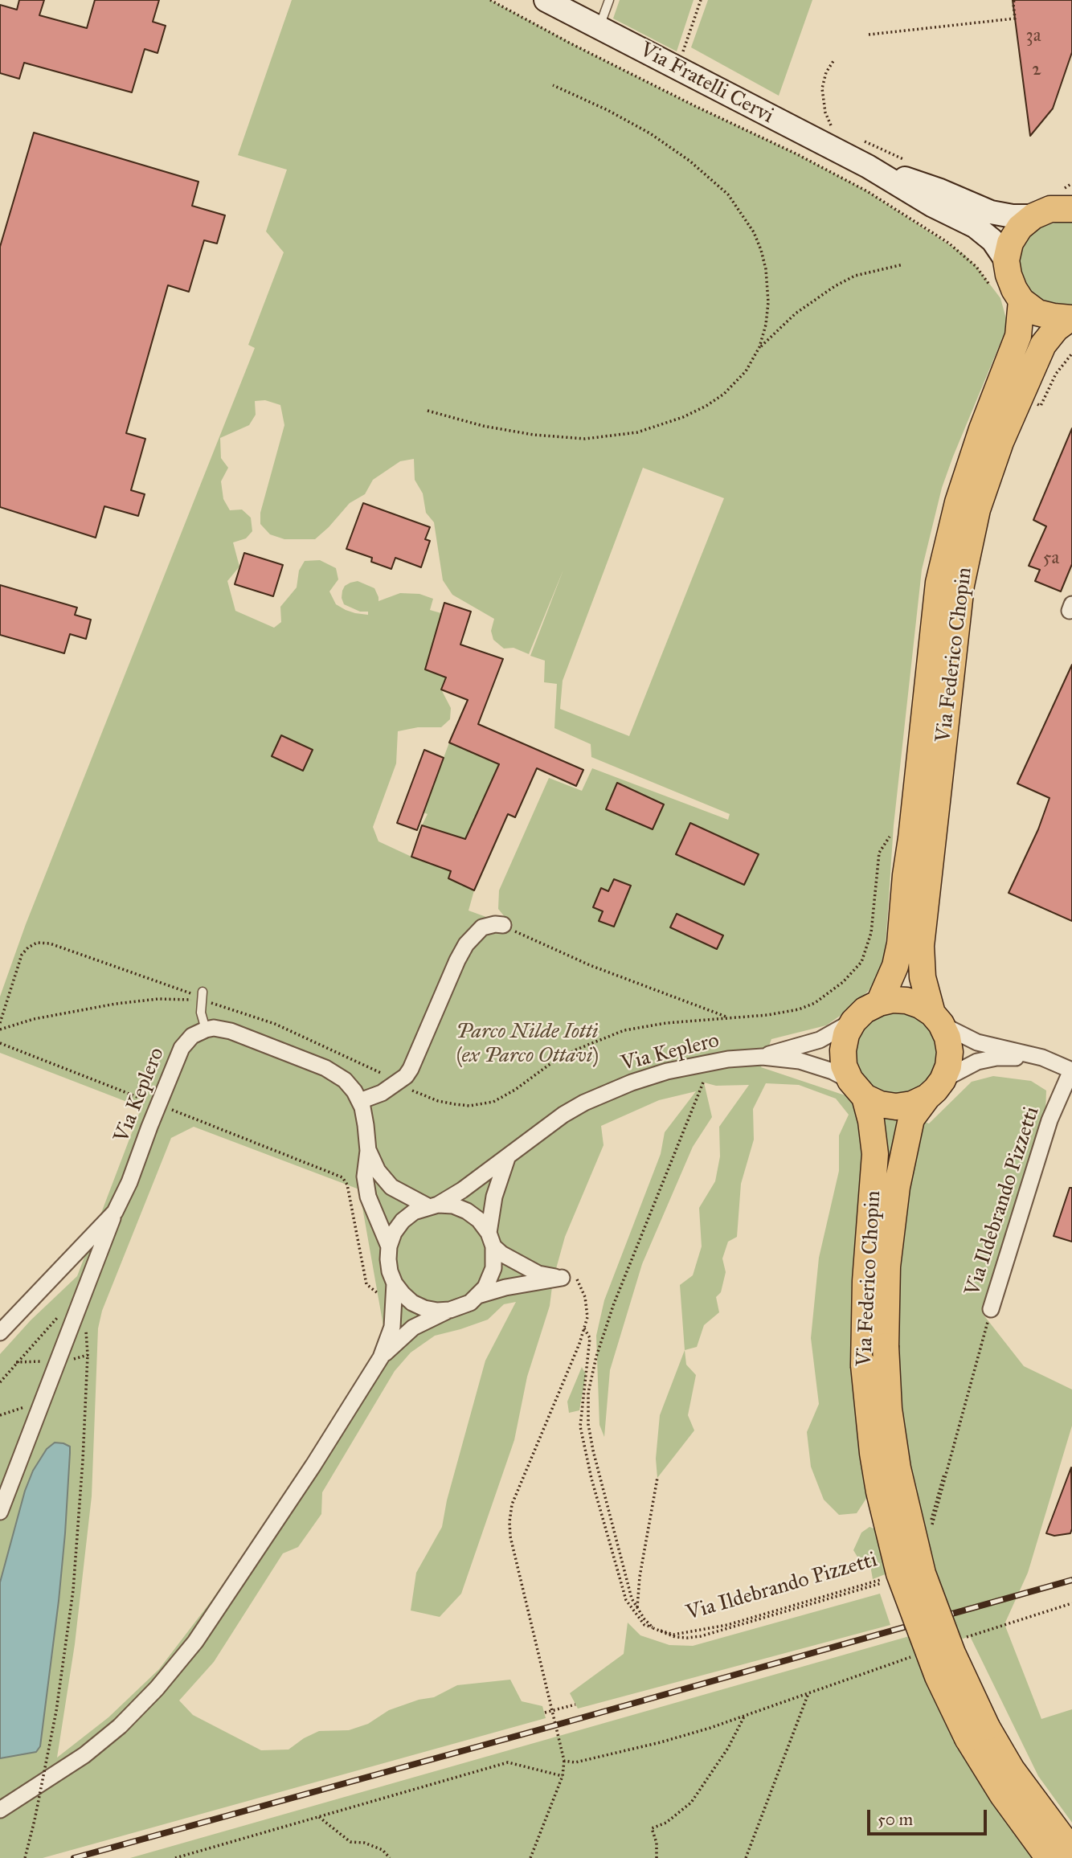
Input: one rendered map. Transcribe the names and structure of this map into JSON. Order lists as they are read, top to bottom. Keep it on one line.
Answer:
{"streets":{"main road":["Via Fratelli Cervi","Via Federico Chopin"],"street":["Via Keplero","Via Ildebrando Pizzetti"]},"crossings":[["Via Fratelli Cervi","Via Federico Chopin"]],"parks":["Parco Nilde Iotti (ex Parco Ottavi)"],"house_numbers":["3a","2","5a"],"scale_bar":"50 m"}
